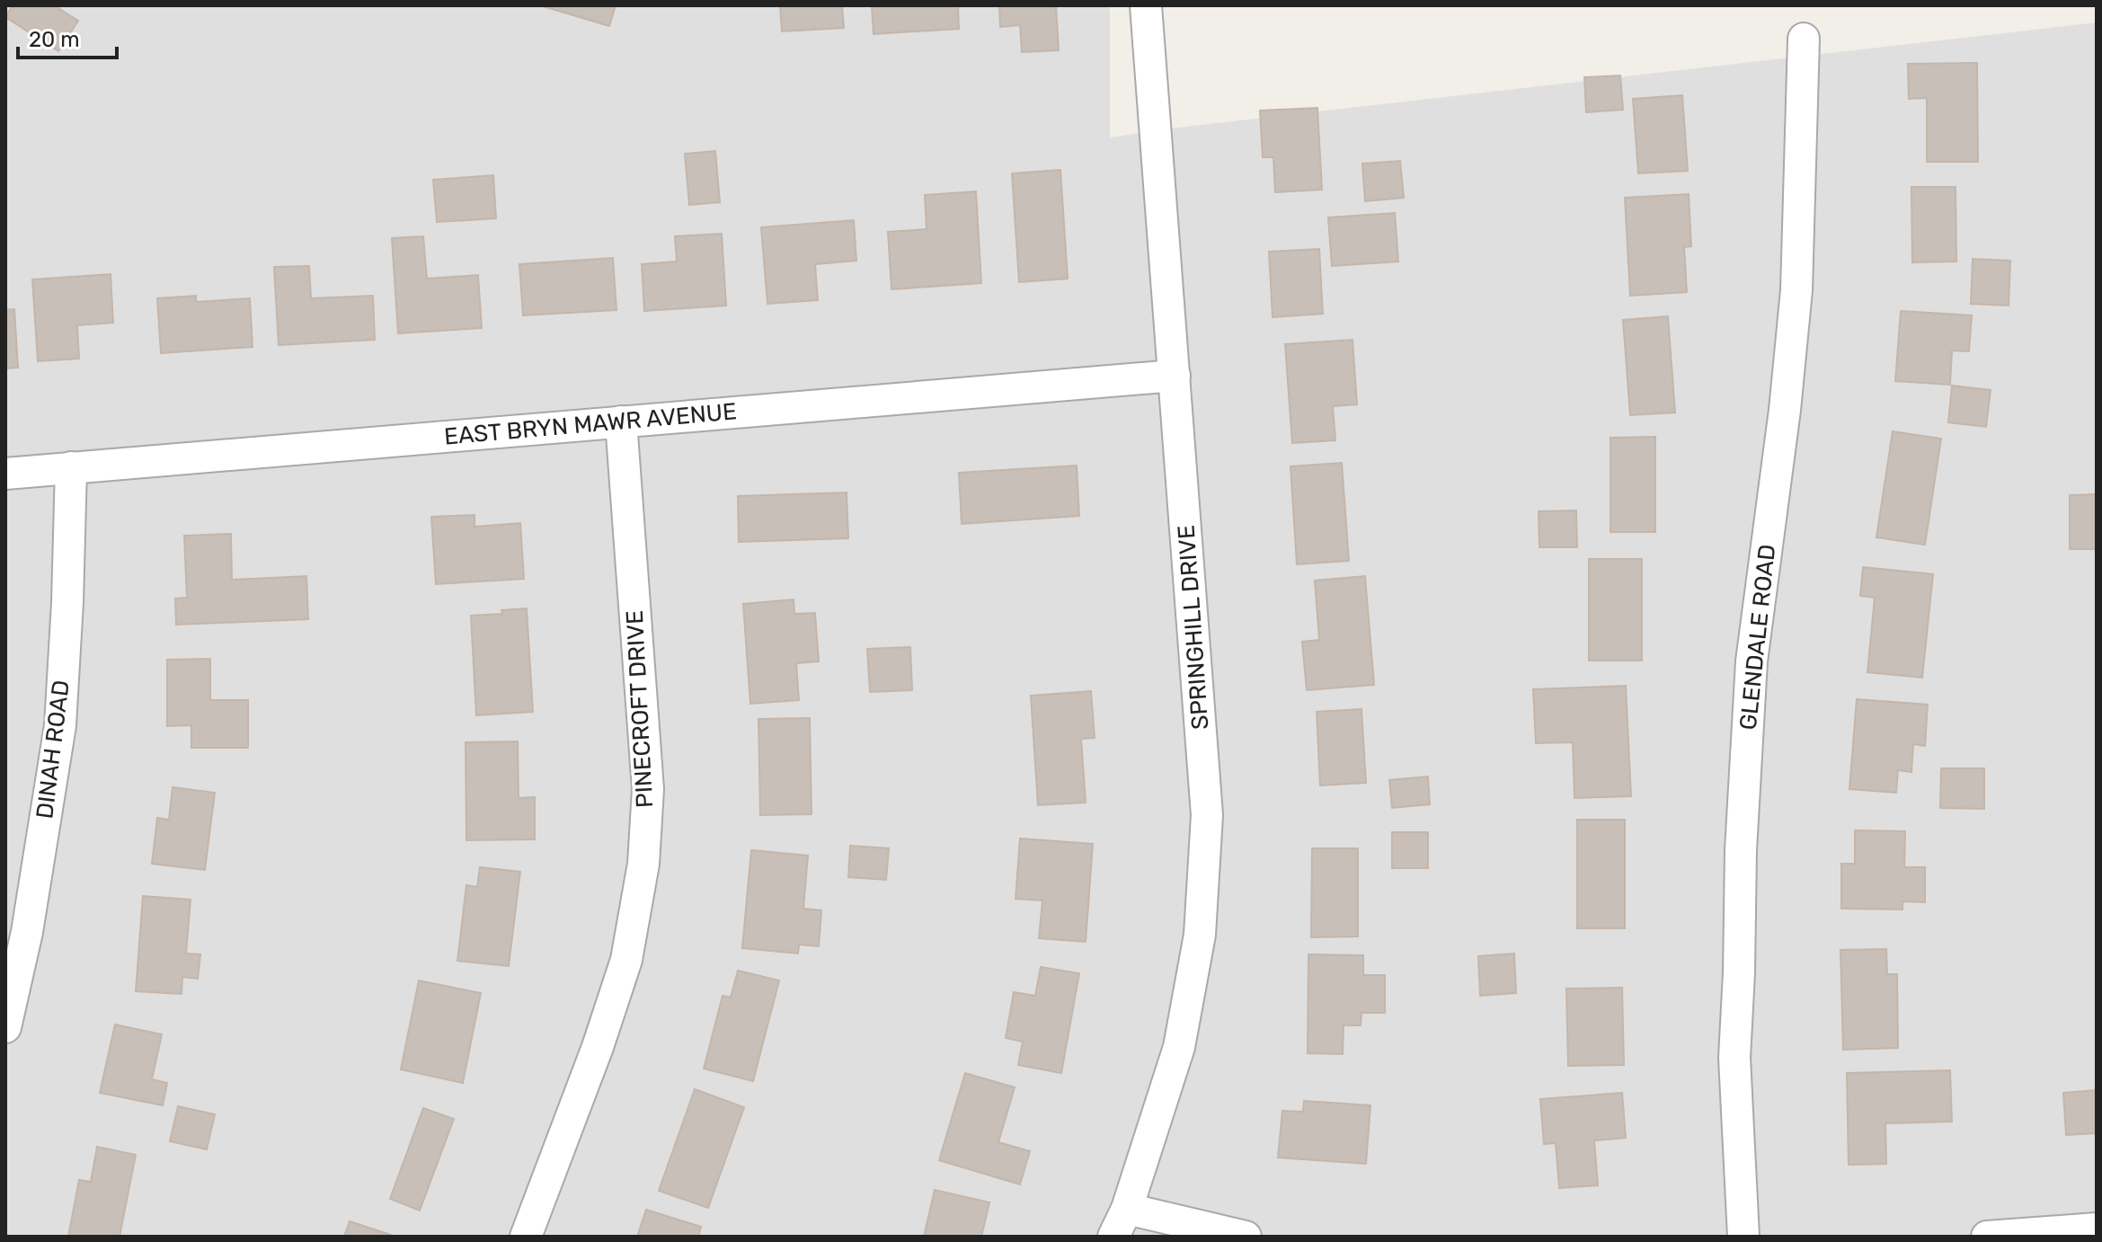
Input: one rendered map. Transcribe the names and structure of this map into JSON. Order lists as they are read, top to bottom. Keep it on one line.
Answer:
{"streets":{"street":["EAST BRYN MAWR AVENUE","SPRINGHILL DRIVE","GLENDALE ROAD","PINECROFT DRIVE","DINAH ROAD"]},"crossings":[["EAST BRYN MAWR AVENUE","SPRINGHILL DRIVE"],["EAST BRYN MAWR AVENUE","PINECROFT DRIVE"],["EAST BRYN MAWR AVENUE","DINAH ROAD"]],"scale_bar":"20 m"}
